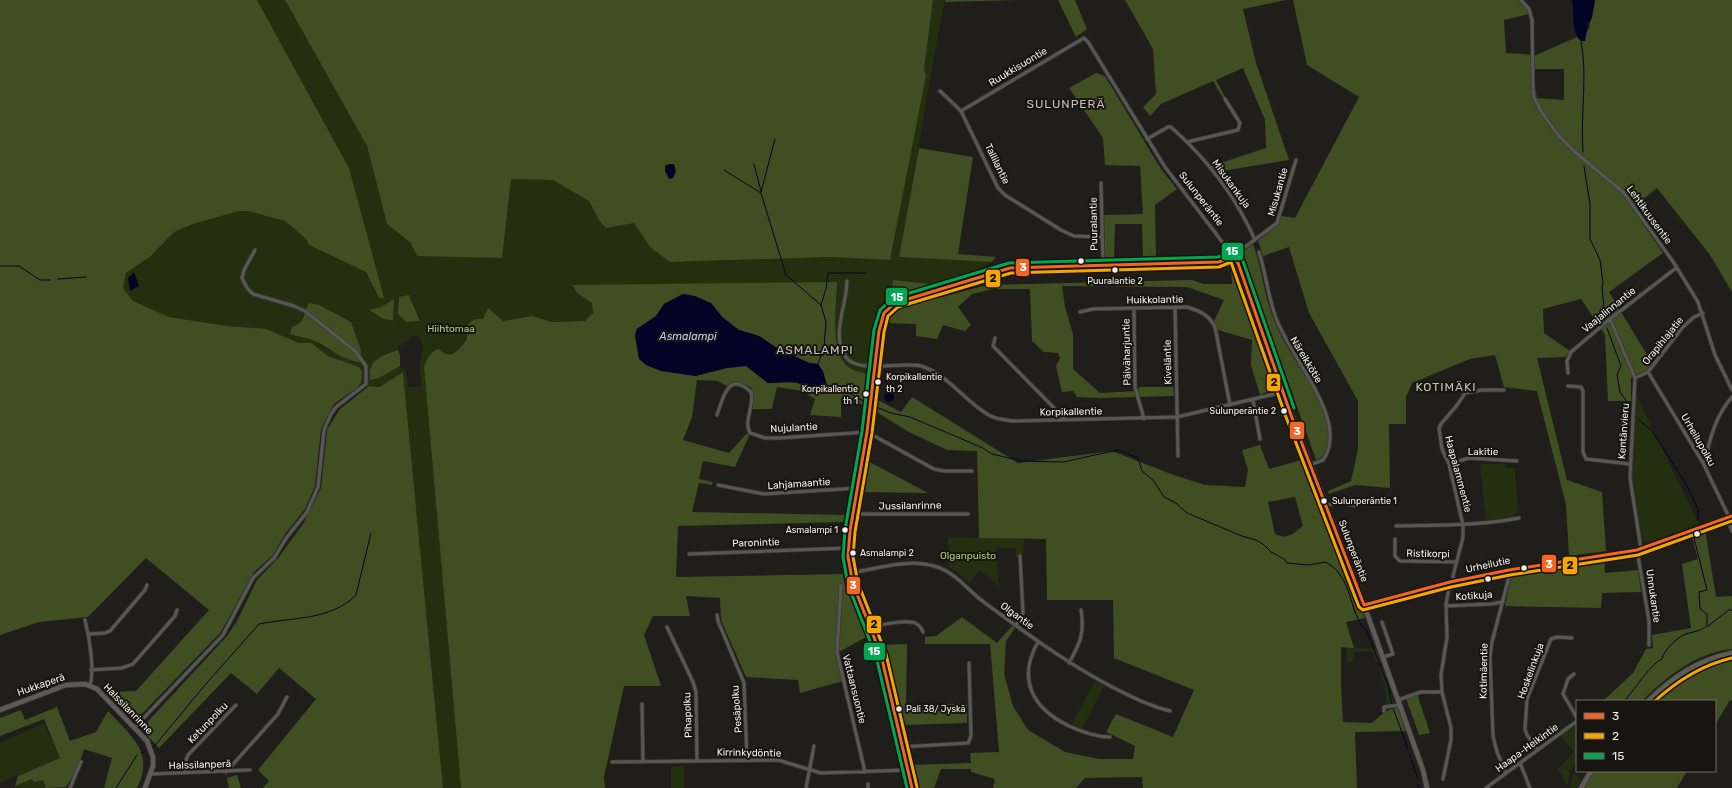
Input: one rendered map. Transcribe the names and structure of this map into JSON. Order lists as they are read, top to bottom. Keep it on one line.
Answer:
{"streets":{"street":["Ruukkisuontie","Tallilantie","Misukankuja","Misukantie","Sulunperäntie","Lehtikuusentie","Puuralantie","Huikkolantie","Vaajalinnantie","Orapihlajatie","Päiväharjuntie","Näreikkötie","Kiveläntie","Korpikallentie","Nujulantie","Kentänvieru","Urheilupolku","Lakitie","Haapalammentie","Lahjamaantie","Jussilanrinne","Paronintie","Ristikorpi","Urheilutie","Kotikuja","Unnukantie","Olgantie","Kotimäentie","Hoskelinkuja","Hukkaperä","Vattaansuontie","Halssilanrinne","Pesäpolku","Pihapolku","Ketunpolku","Haapa-Heikintie","Kirrinkydöntie","Halssilanperä"]},"crossings":[["Ruukkisuontie","Tallilantie"],["Ruukkisuontie","Sulunperäntie"],["Tallilantie","Puuralantie"],["Misukankuja","Misukantie"],["Misukankuja","Sulunperäntie"],["Misukantie","Sulunperäntie"],["Sulunperäntie","Näreikkötie"],["Sulunperäntie","Korpikallentie"],["Sulunperäntie","Urheilutie"],["Lehtikuusentie","Vaajalinnantie"],["Lehtikuusentie","Orapihlajatie"],["Huikkolantie","Päiväharjuntie"],["Huikkolantie","Kiveläntie"],["Huikkolantie","Korpikallentie"],["Vaajalinnantie","Kentänvieru"],["Orapihlajatie","Kentänvieru"],["Orapihlajatie","Urheilupolku"],["Päiväharjuntie","Korpikallentie"],["Kiveläntie","Korpikallentie"],["Kentänvieru","Urheilutie"],["Kentänvieru","Unnukantie"],["Urheilupolku","Urheilutie"],["Lakitie","Haapalammentie"],["Haapalammentie","Ristikorpi"],["Haapalammentie","Urheilutie"],["Haapalammentie","Kotikuja"],["Urheilutie","Unnukantie"],["Urheilutie","Kotimäentie"],["Kotikuja","Kotimäentie"],["Kotimäentie","Haapa-Heikintie"],["Hoskelinkuja","Haapa-Heikintie"],["Hukkaperä","Halssilanrinne"],["Vattaansuontie","Kirrinkydöntie"],["Halssilanrinne","Halssilanperä"],["Pesäpolku","Kirrinkydöntie"],["Pihapolku","Kirrinkydöntie"],["Ketunpolku","Halssilanperä"]],"districts":["SULUNPERÄ","ASMALAMPI","KOTIMÄKI"],"water":["Asmalampi"],"parks":["Hiihtomaa","Olganpuisto"],"places":["Puuralantie 2","Korpikallentie th 2","Korpikallentie th 1","Sulunperäntie 2","Sulunperäntie 1","Asmalampi 1","Asmalampi 2","Pali 38/ Jyskä"],"lines":["transit line 15","transit line 3","transit line 2"],"legend":["3","2","15"]}
